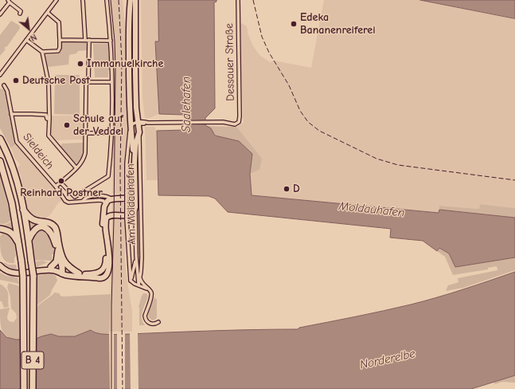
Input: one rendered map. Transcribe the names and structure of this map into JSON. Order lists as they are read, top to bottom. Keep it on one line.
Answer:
{"streets":{"highway":["B 4"],"main road":["Am Moldauhafen"],"street":["Dessauer Straße","Sieldeich"]},"water":["Saalehafen","Moldauhafen","Norderelbe"],"places":["Edeka Bananenreiferei","Immanuelkirche","Deutsche Post","Schule auf der Veddel","Reinhard Postner","D"],"north":"bottom right"}
